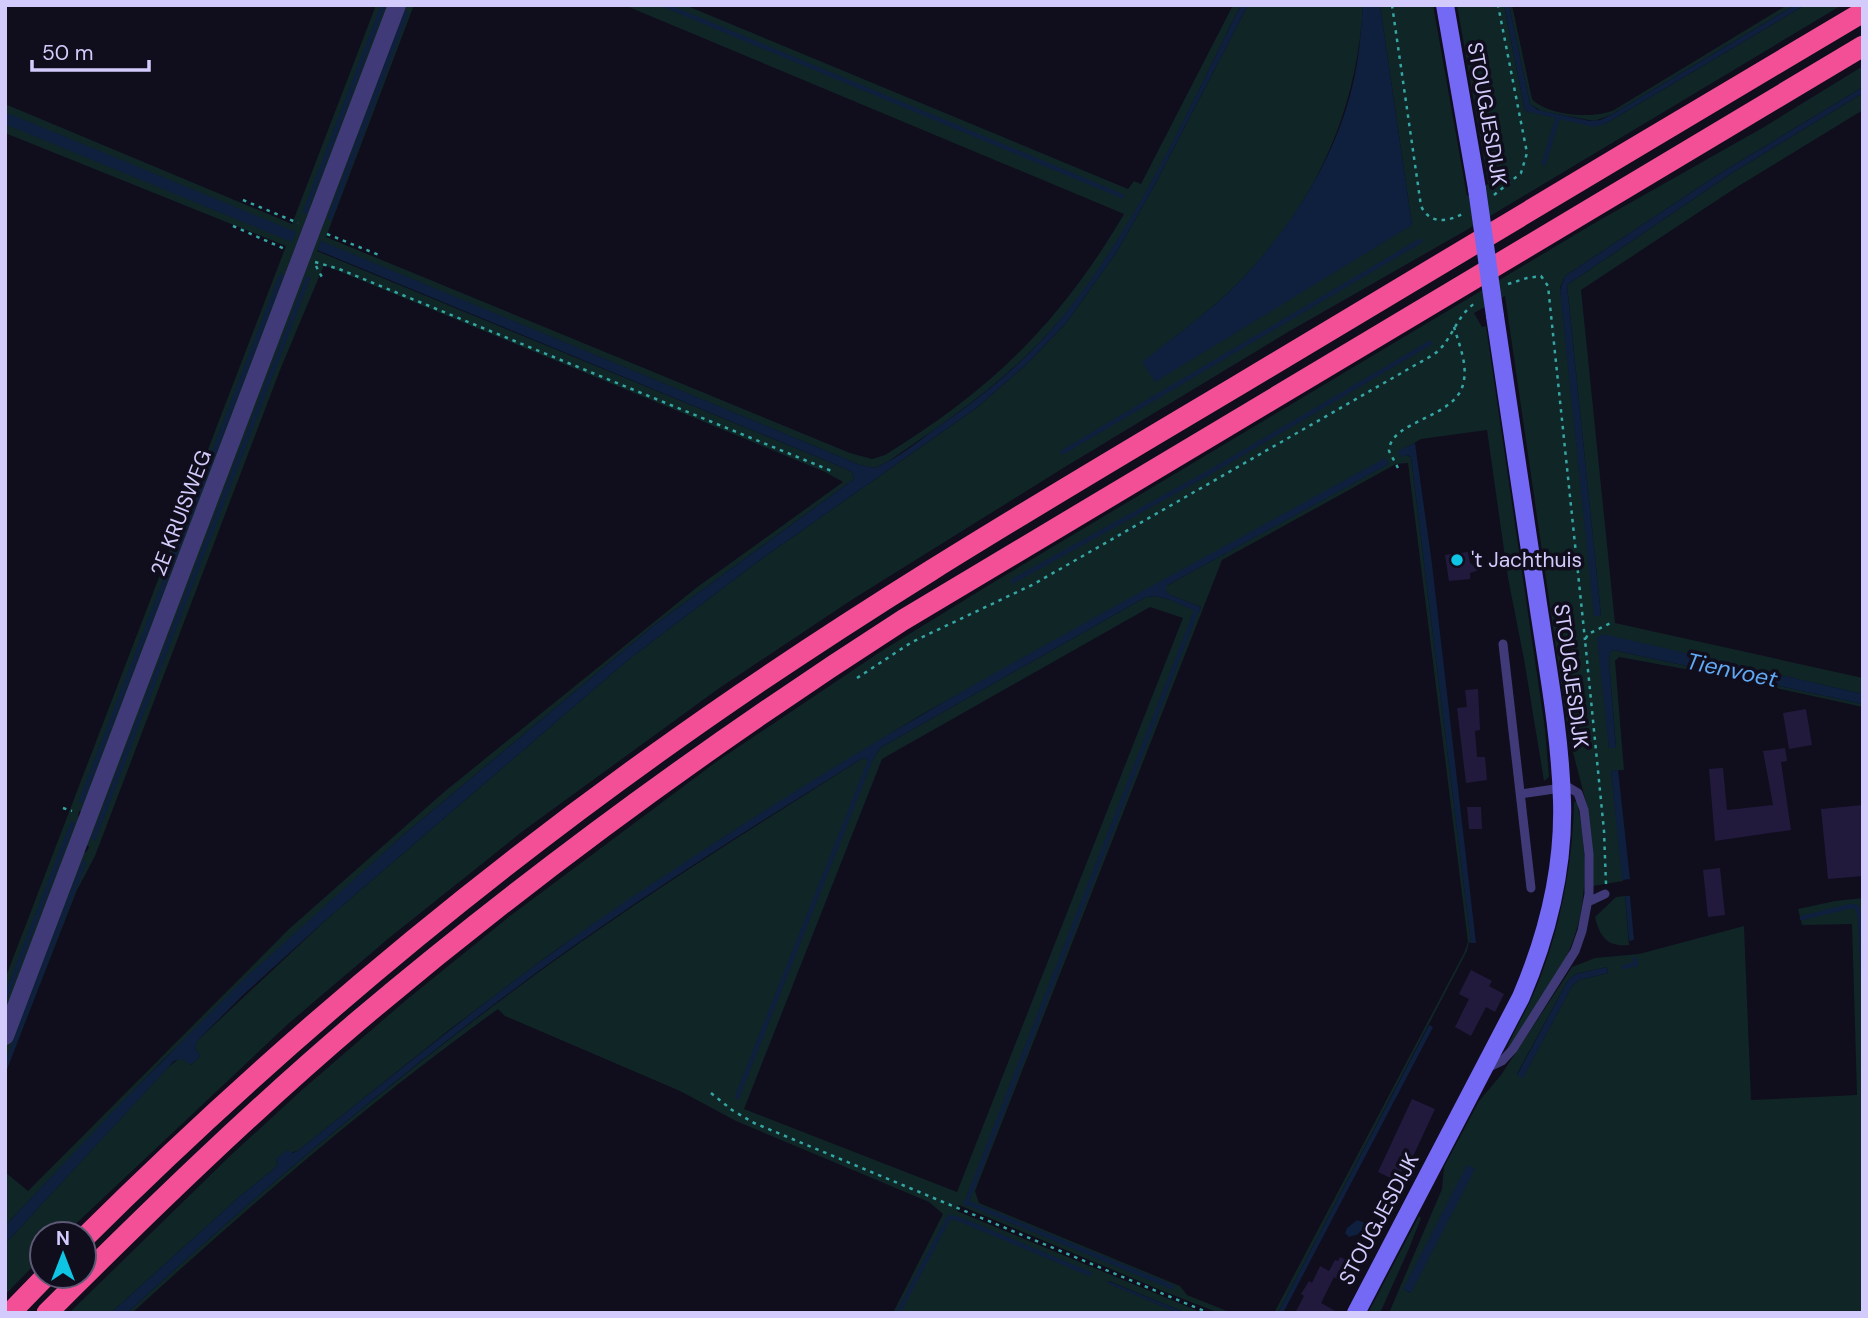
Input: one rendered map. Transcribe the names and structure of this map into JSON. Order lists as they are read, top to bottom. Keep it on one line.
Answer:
{"streets":{"street":["STOUGJESDIJK","2E KRUISWEG"]},"water":["Tienvoet"],"places":["'t Jachthuis"],"scale_bar":"50 m","north":"top"}
